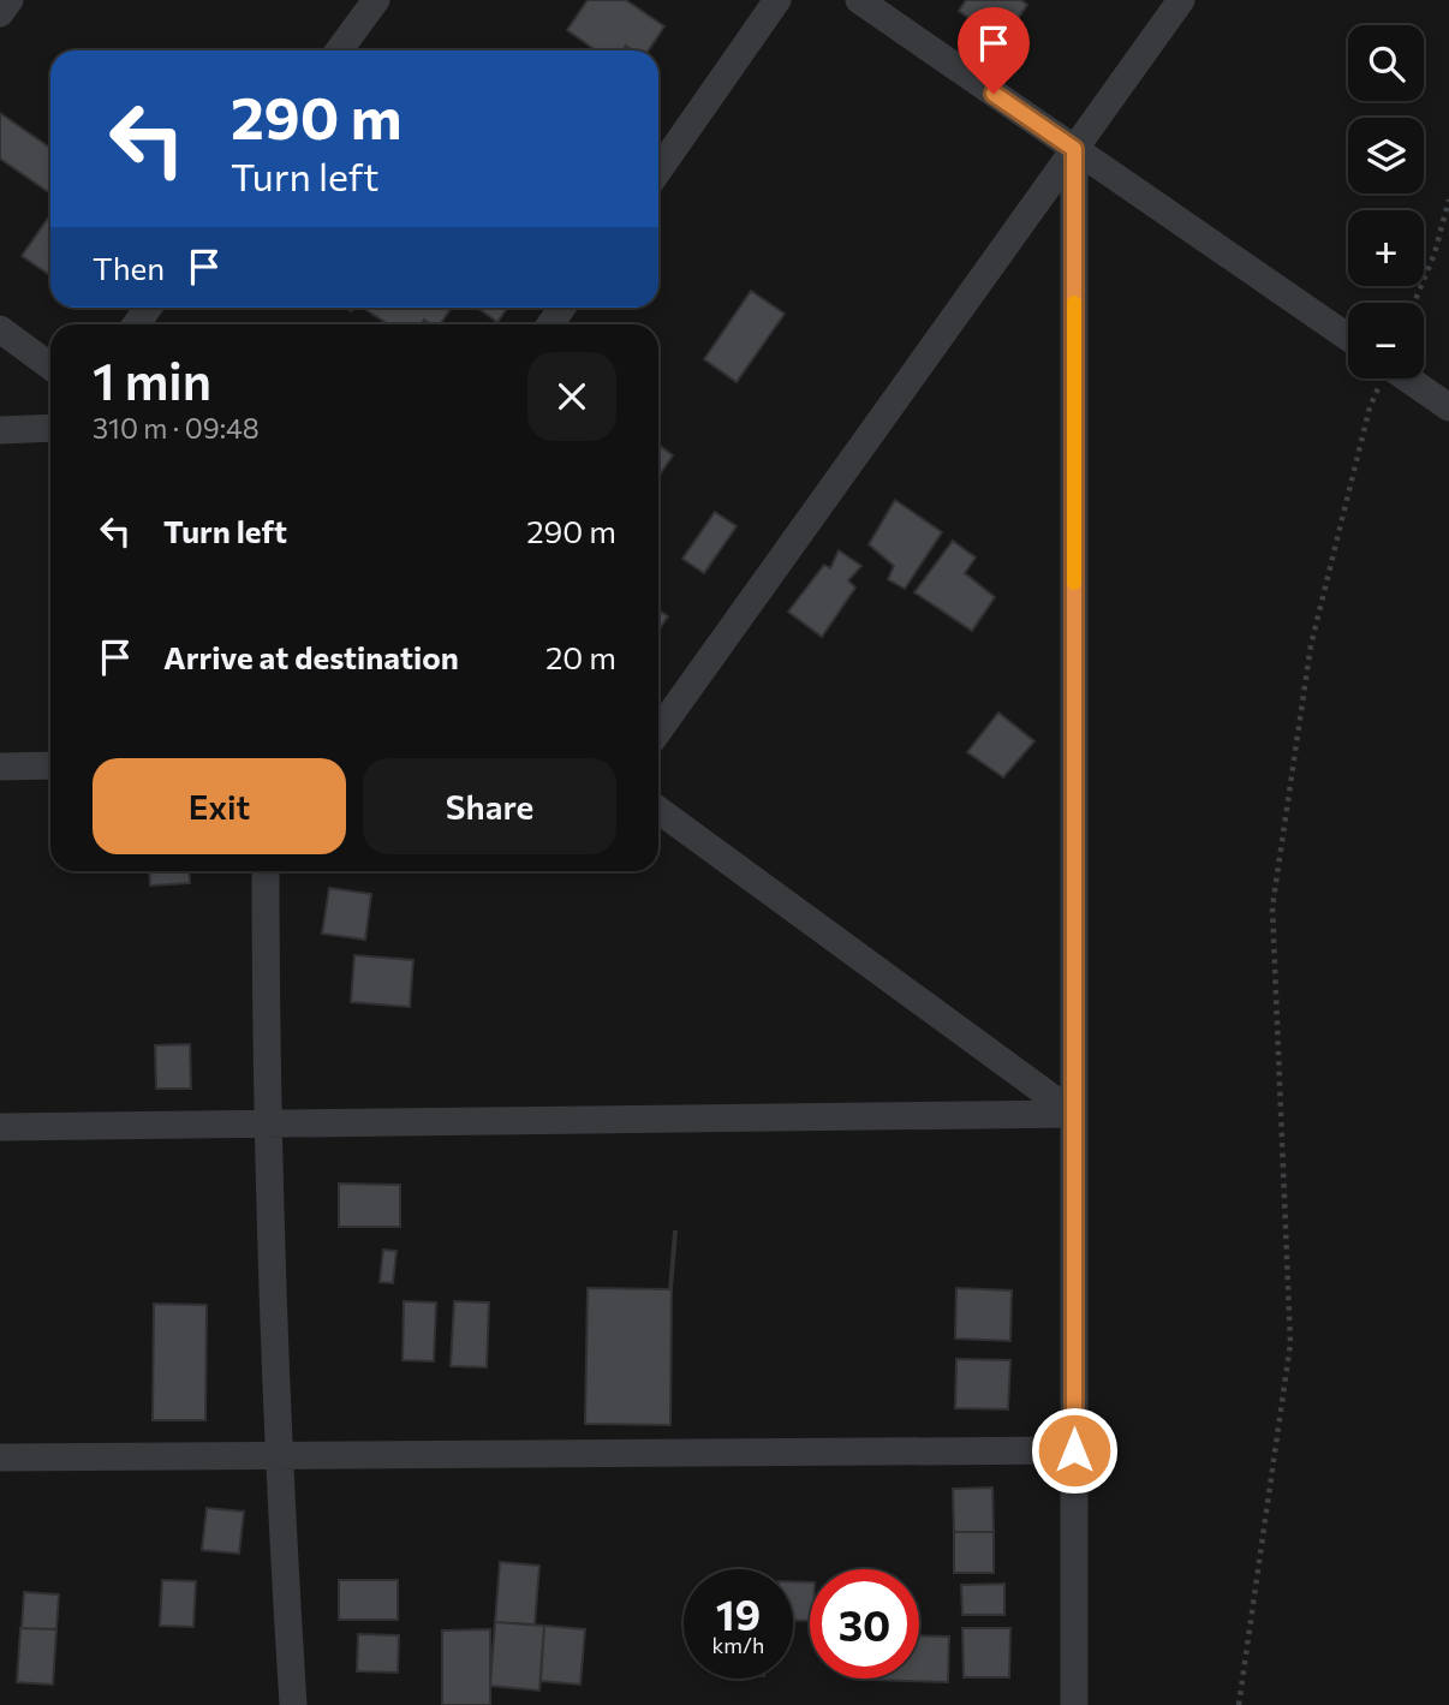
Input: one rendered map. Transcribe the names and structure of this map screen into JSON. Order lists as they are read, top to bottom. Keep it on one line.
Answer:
{"page":{"map_buttons":["+","−"],"turn":["290 m","Turn left"],"then":"Then","heading":["1 min","310 m · 09:48"],"list":[{"name":"Turn left","value":"290 m"},{"name":"Arrive at destination","value":"20 m"}],"buttons":["Exit","Share"],"speed":"19 km/h","limit":"30"}}
